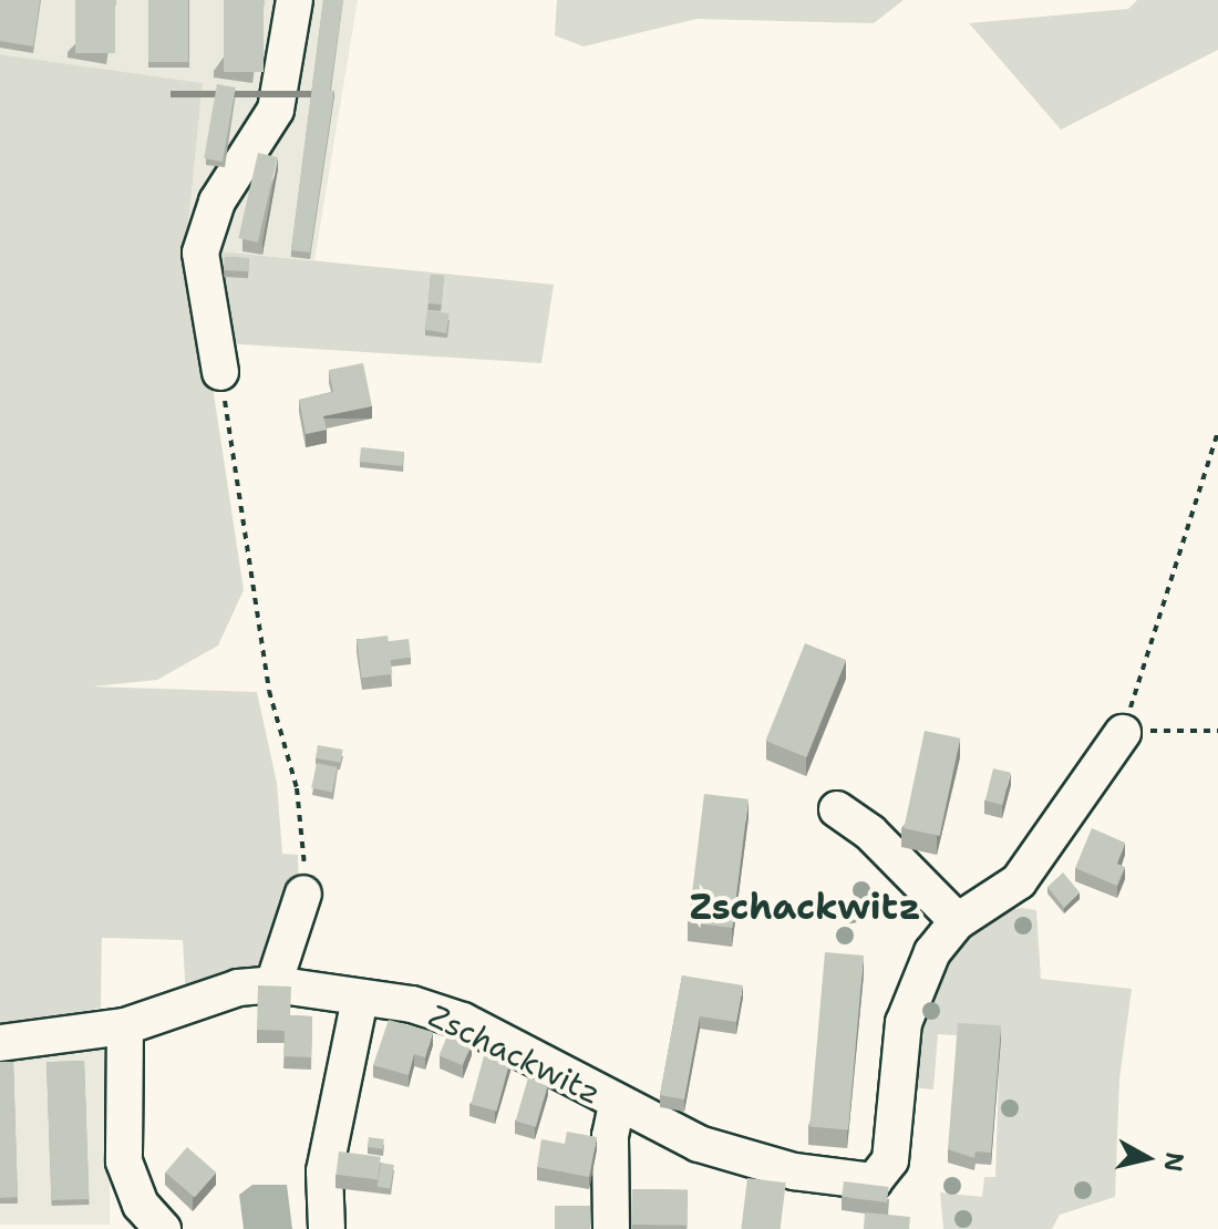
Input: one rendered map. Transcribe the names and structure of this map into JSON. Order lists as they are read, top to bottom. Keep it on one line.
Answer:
{"streets":{"street":["Zschackwitz"]},"districts":["Zschackwitz"],"north":"right"}
